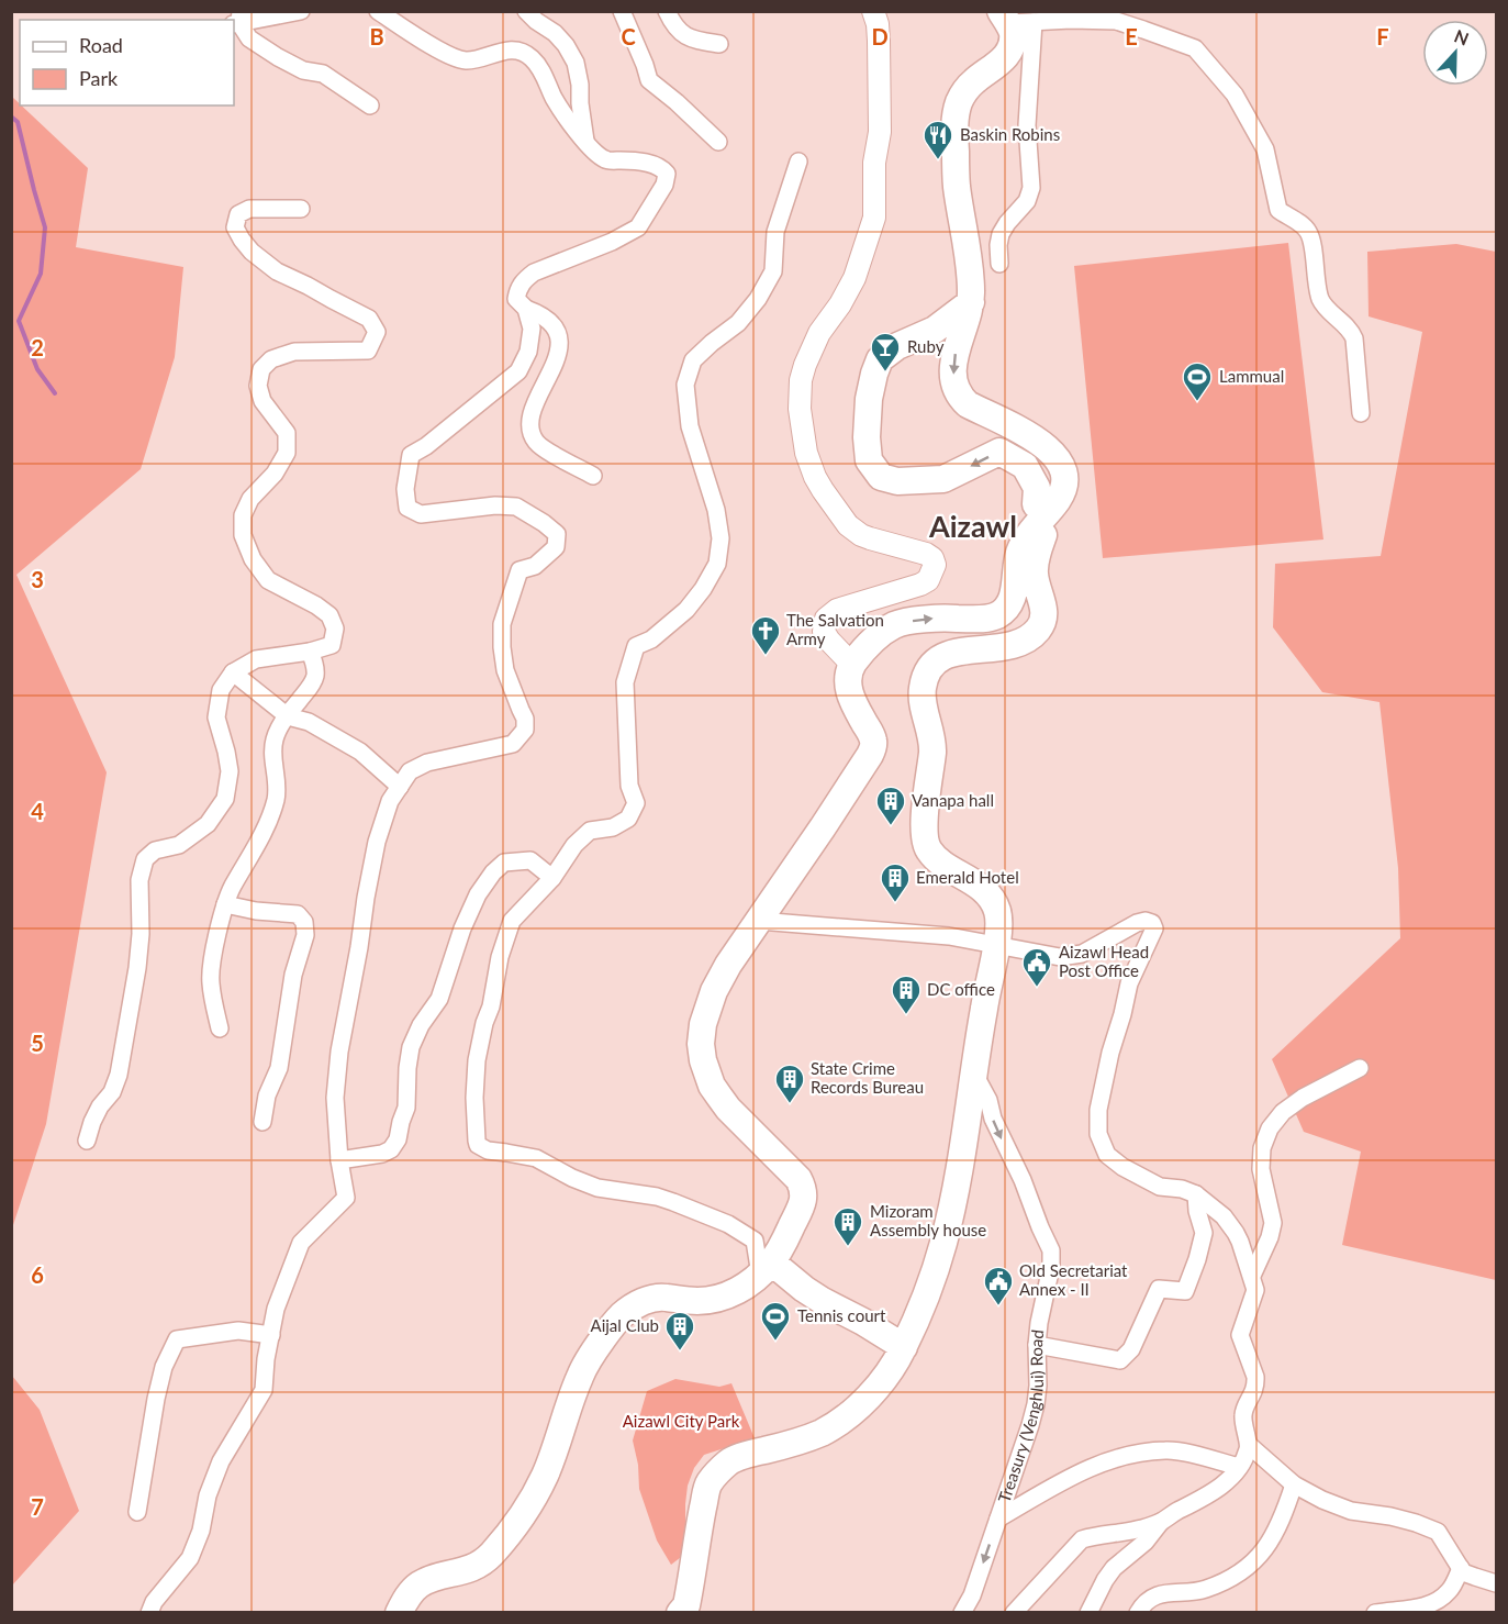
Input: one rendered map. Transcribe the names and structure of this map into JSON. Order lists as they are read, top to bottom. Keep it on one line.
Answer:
{"streets":{"street":["Treasury (Venghlui) Road"]},"one_way":["Treasury (Venghlui) Road"],"districts":["Aizawl"],"parks":["Aizawl City Park"],"places":{"restaurant":["Baskin Robins"],"bar":["Ruby"],"sports":["Lammual","Tennis court"],"church":["The Salvation Army"],"building":["Vanapa hall","Emerald Hotel","DC office","State Crime Records Bureau","Mizoram Assembly house","Aijal Club"],"public building":["Aizawl Head Post Office","Old Secretariat Annex - II"]},"legend":["Road","Park"],"north":"top","grid":{"columns":["B","C","D","E","F"],"rows":["2","3","4","5","6","7"]}}
